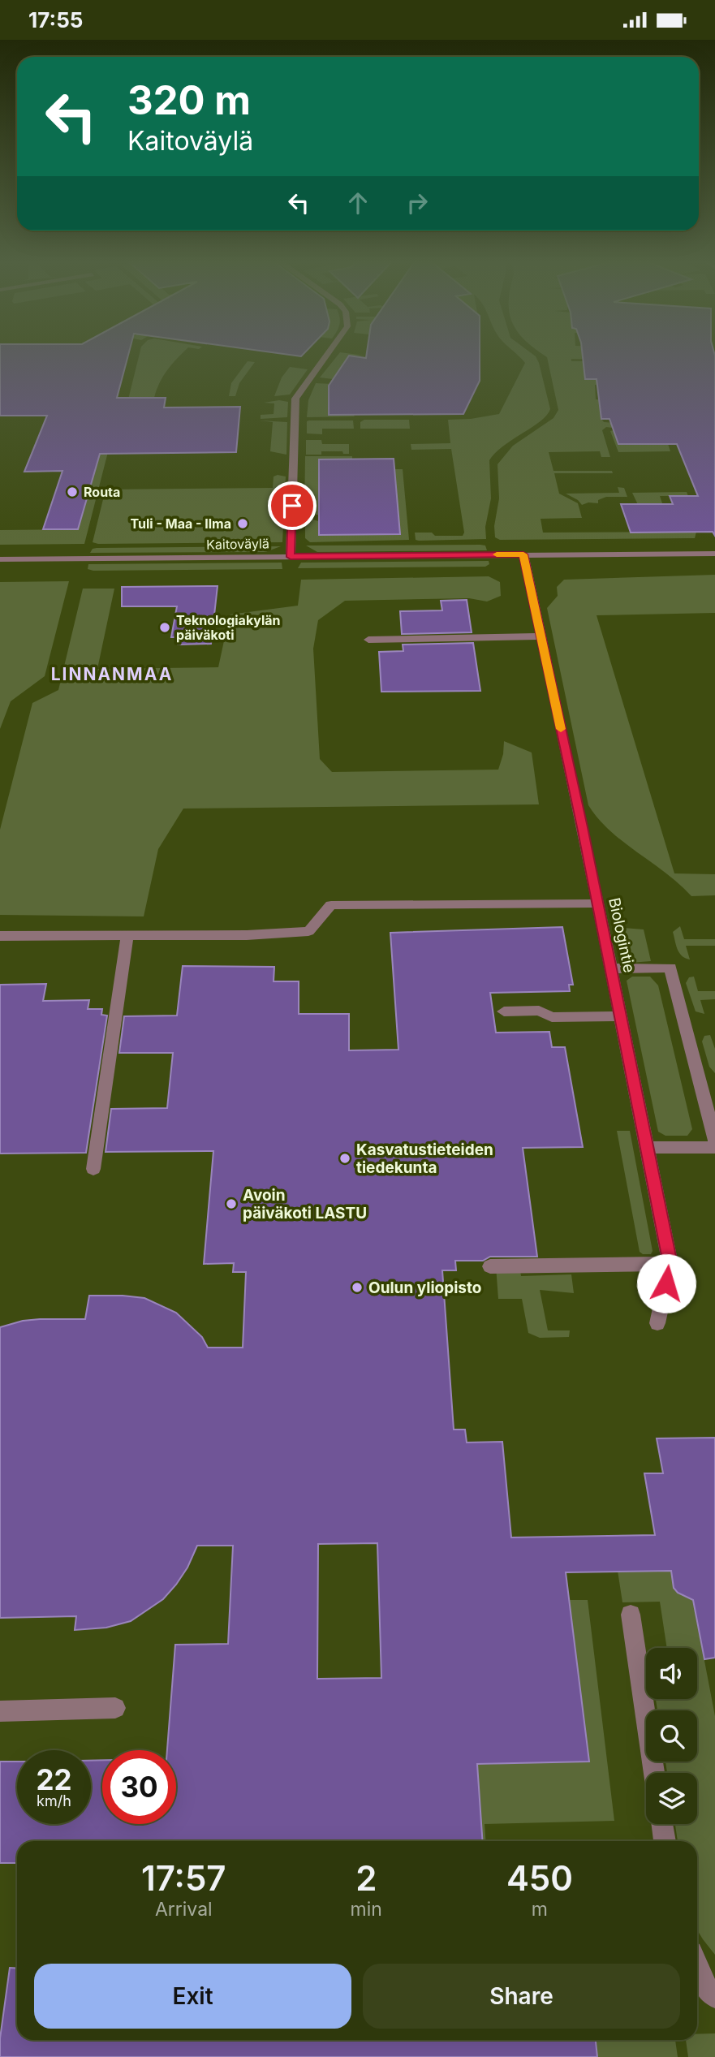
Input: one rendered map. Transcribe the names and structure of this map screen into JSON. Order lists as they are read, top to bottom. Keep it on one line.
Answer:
{"streets":{"street":["Kaitoväylä","Biologintie"]},"crossings":[["Kaitoväylä","Biologintie"]],"districts":["LINNANMAA"],"places":["Routa","Tuli - Maa - Ilma","Teknologiakylän päiväkoti","Kasvatustieteiden tiedekunta","Avoin päiväkoti LASTU","Oulun yliopisto"],"page":{"status":"17:55","turn":["320 m","Kaitoväylä"],"speed":"22 km/h","limit":"30","eta":["17:57","Arrival","2","min","450","m"],"buttons":["Exit","Share"]}}
